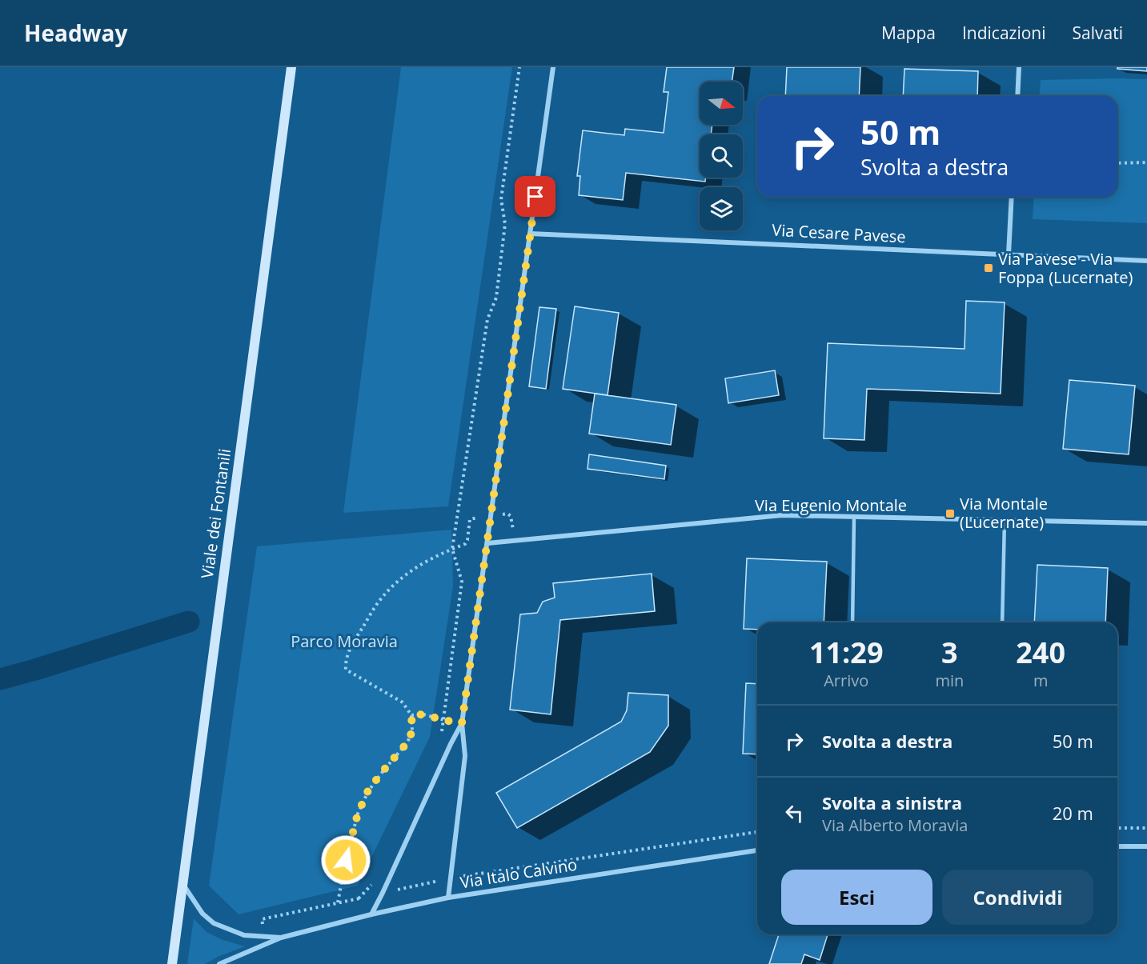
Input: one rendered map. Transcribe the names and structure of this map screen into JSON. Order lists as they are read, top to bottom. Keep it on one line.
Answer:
{"streets":{"main road":["Viale dei Fontanili"],"street":["Via Cesare Pavese","Via Eugenio Montale","Via Italo Calvino"]},"parks":["Parco Moravia"],"places":{"transit":["Via Pavese - Via Foppa (Lucernate)","Via Montale (Lucernate)"]},"north":"right","page":{"header":"Headway","nav":["Mappa","Indicazioni","Salvati"],"turn":["50 m","Svolta a destra"],"eta":["11:29","Arrivo","3","min","240","m"],"list":[{"name":"Svolta a destra","value":"50 m"},{"name":"Svolta a sinistra","note":"Via Alberto Moravia","value":"20 m"}],"buttons":["Esci","Condividi"]}}
